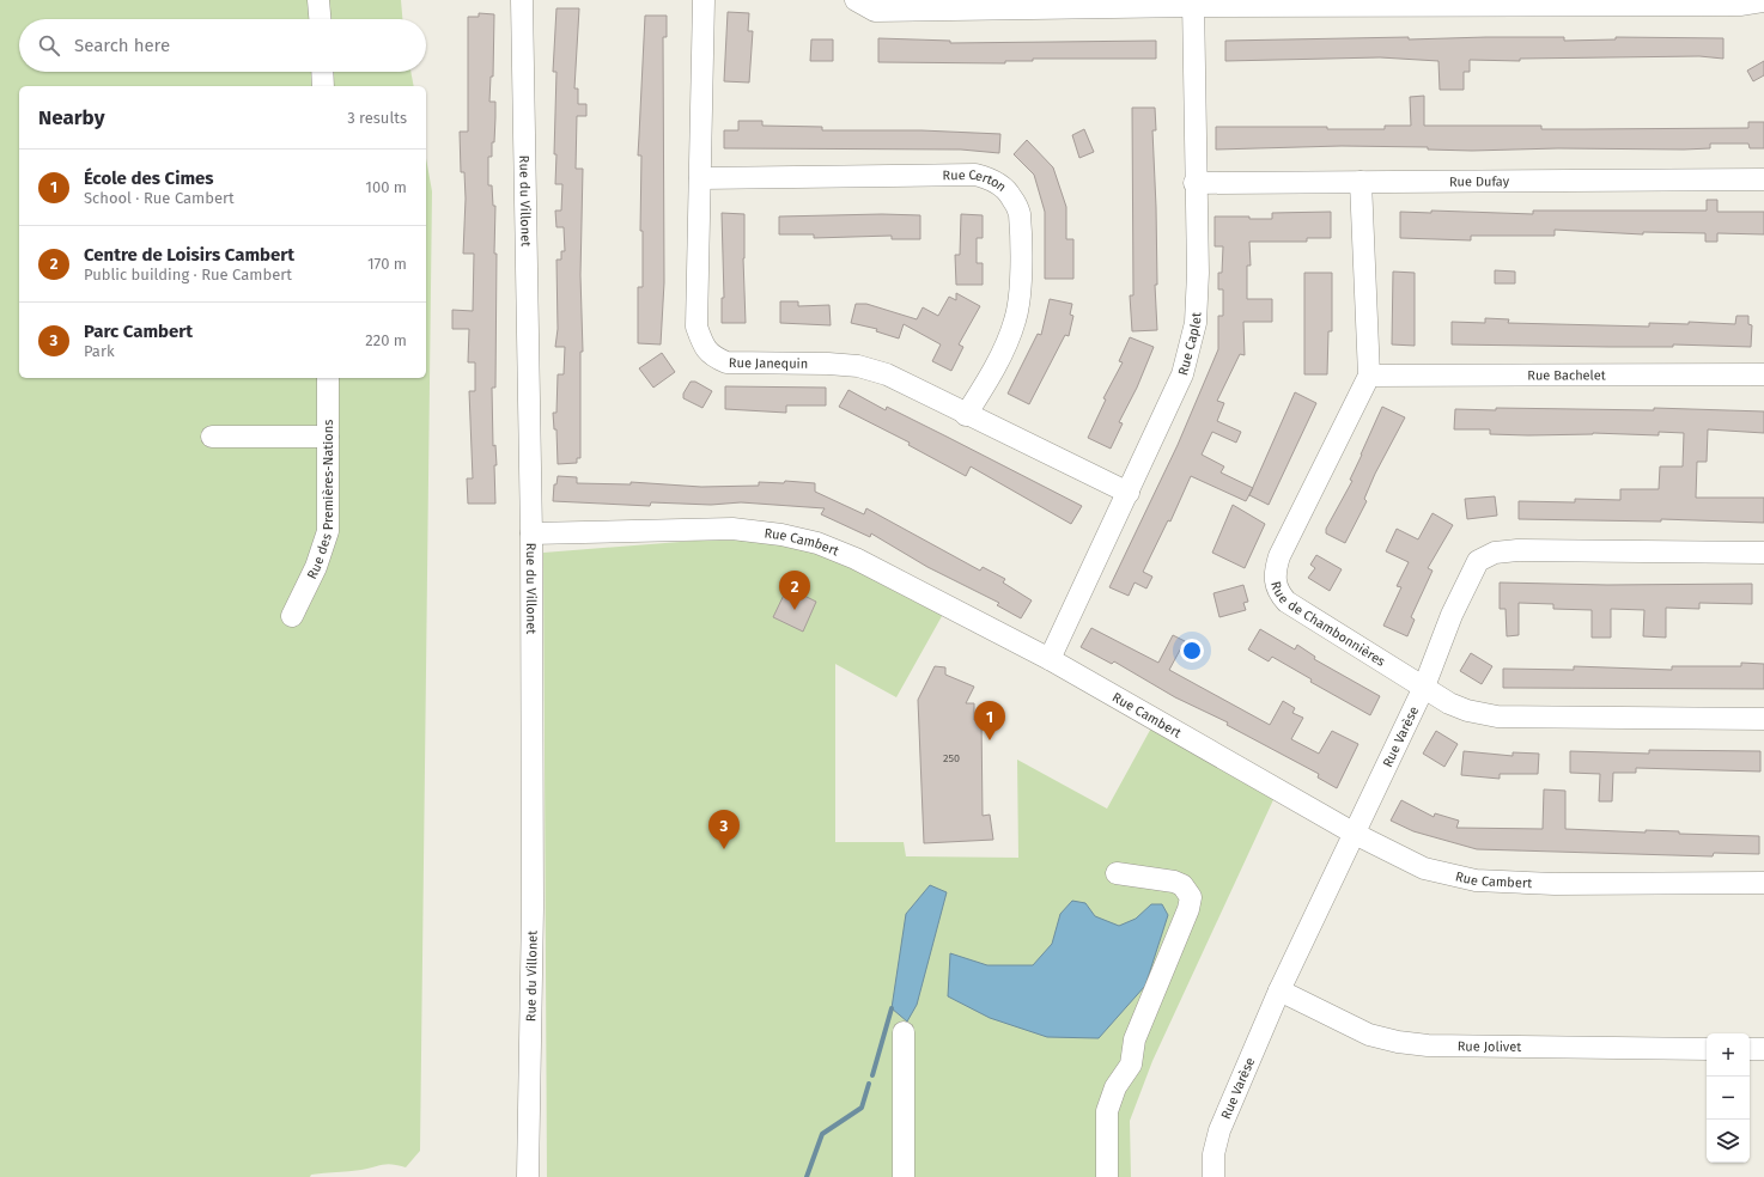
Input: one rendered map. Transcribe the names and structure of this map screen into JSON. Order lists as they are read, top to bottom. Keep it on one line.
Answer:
{"streets":{"street":["Rue Dufay","Rue Certon","Rue du Villonet","Rue Caplet","Rue Janequin","Rue Bachelet","Rue des Premières-Nations","Rue Cambert","Rue de Chambonnières","Rue Varèse","Rue Jolivet"]},"crossings":[["Rue Dufay","Rue Caplet"],["Rue Dufay","Rue de Chambonnières"],["Rue Certon","Rue Janequin"],["Rue du Villonet","Rue Cambert"],["Rue Caplet","Rue Janequin"],["Rue Caplet","Rue Cambert"],["Rue Bachelet","Rue de Chambonnières"],["Rue Cambert","Rue Varèse"],["Rue de Chambonnières","Rue Varèse"],["Rue Varèse","Rue Jolivet"]],"house_numbers":["250"],"page":{"search":"Search here","heading":["Nearby","3 results"],"list":[{"mark":"1","name":"École des Cimes","note":"School · Rue Cambert","value":"100 m"},{"mark":"2","name":"Centre de Loisirs Cambert","note":"Public building · Rue Cambert","value":"170 m"},{"mark":"3","name":"Parc Cambert","note":"Park","value":"220 m"}],"pins":["2","1","3"],"map_buttons":["+","−"]}}
